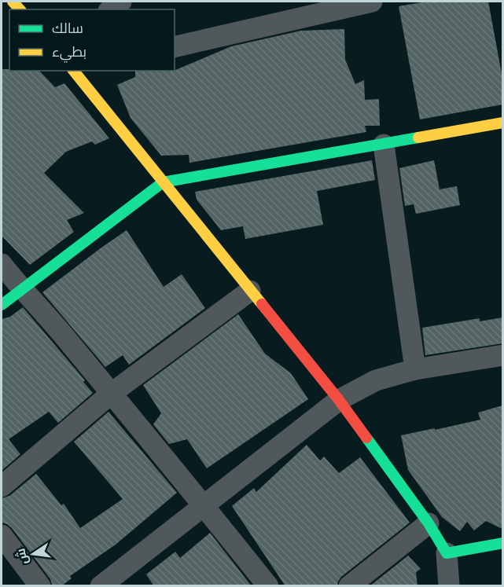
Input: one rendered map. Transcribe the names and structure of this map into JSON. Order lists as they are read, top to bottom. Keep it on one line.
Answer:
{"legend":["سالك","بطيء"],"north":"left"}
